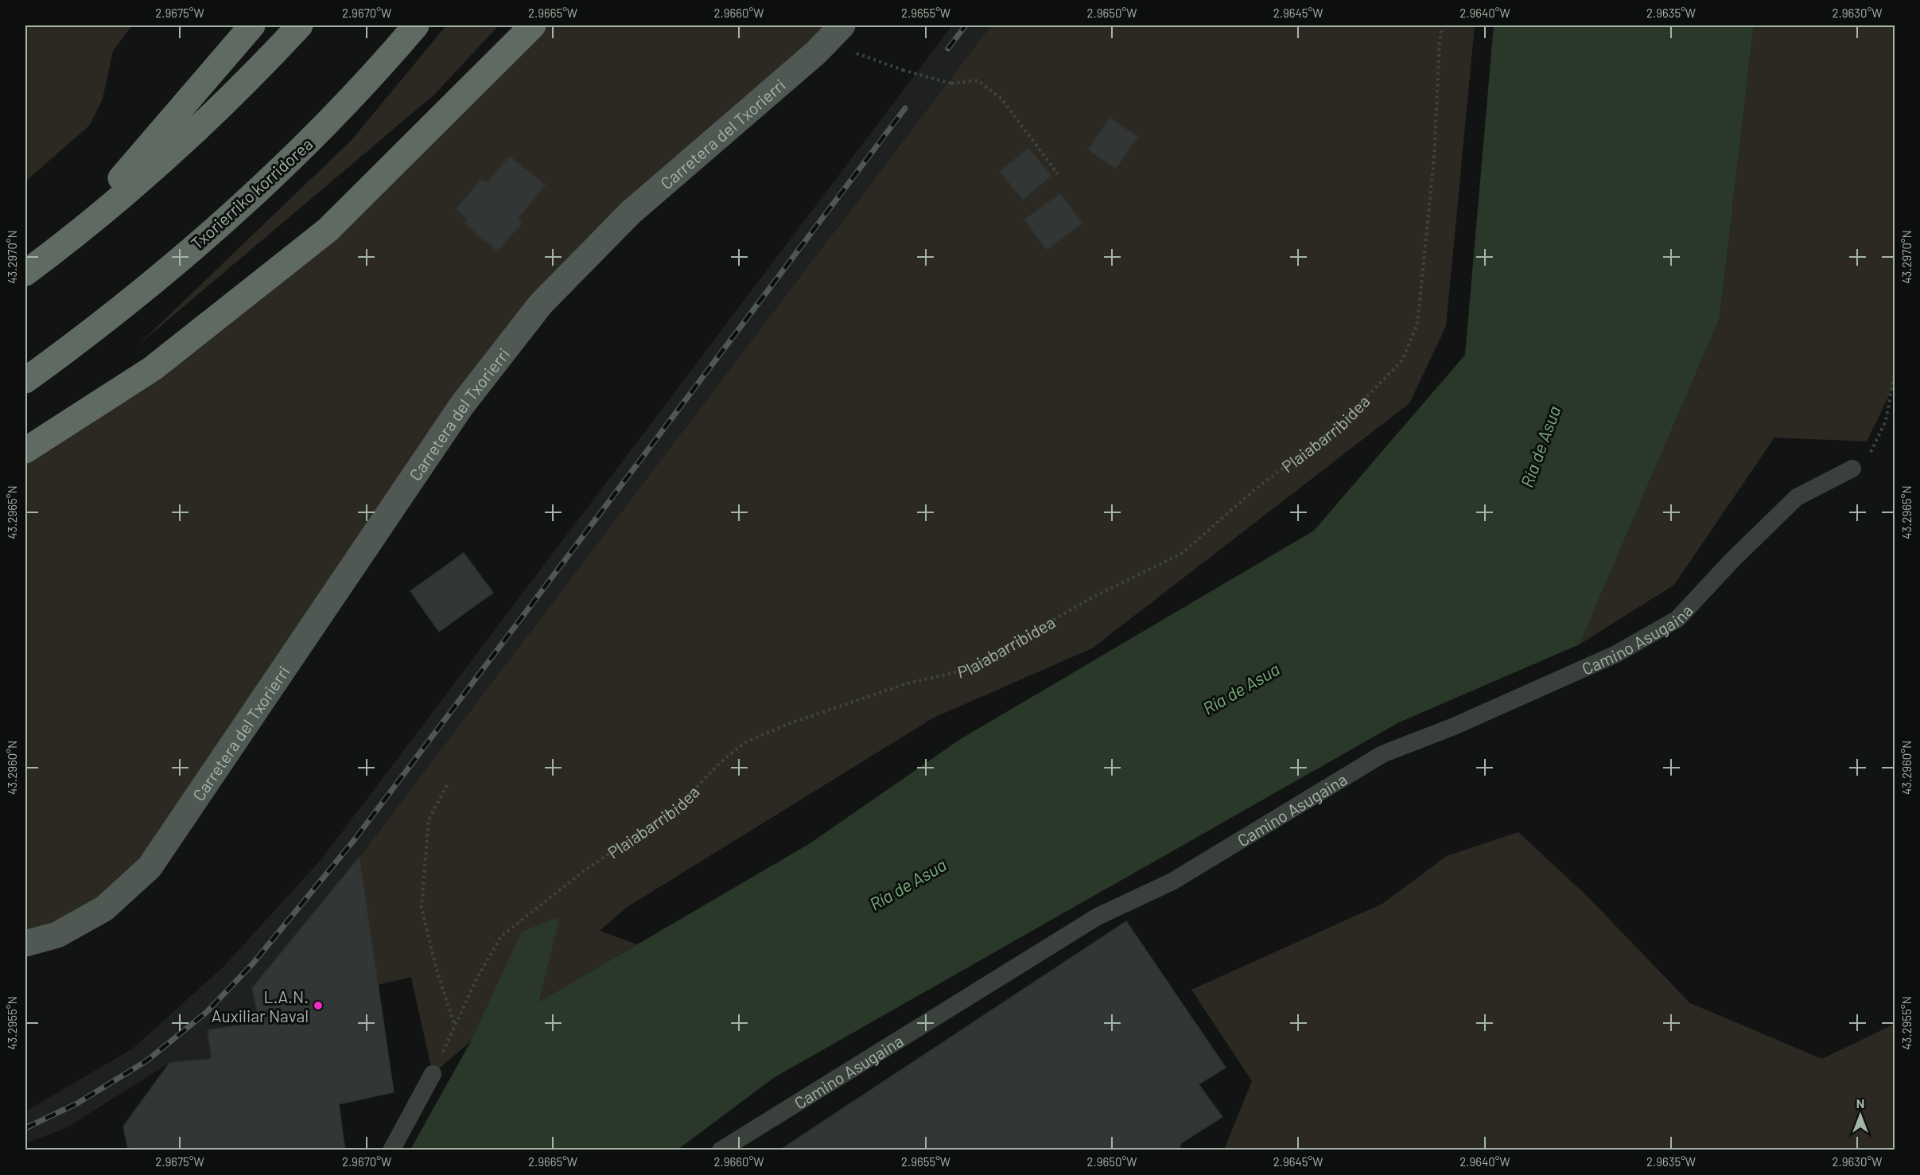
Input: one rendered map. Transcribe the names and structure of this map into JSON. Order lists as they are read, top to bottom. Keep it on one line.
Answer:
{"streets":{"highway":["Txorierriko korridorea"],"main road":["Carretera del Txorierri"],"lane":["Camino Asugaina"],"path":["Plaiabarribidea"]},"water":["Ría de Asua"],"places":["L.A.N. Auxiliar Naval"],"north":"top","coordinates":["2.9675°W","2.9670°W","2.9665°W","2.9660°W","2.9655°W","2.9650°W","2.9645°W","2.9640°W","2.9635°W","2.9630°W","43.2970°N","43.2965°N","43.2960°N","43.2955°N"]}
